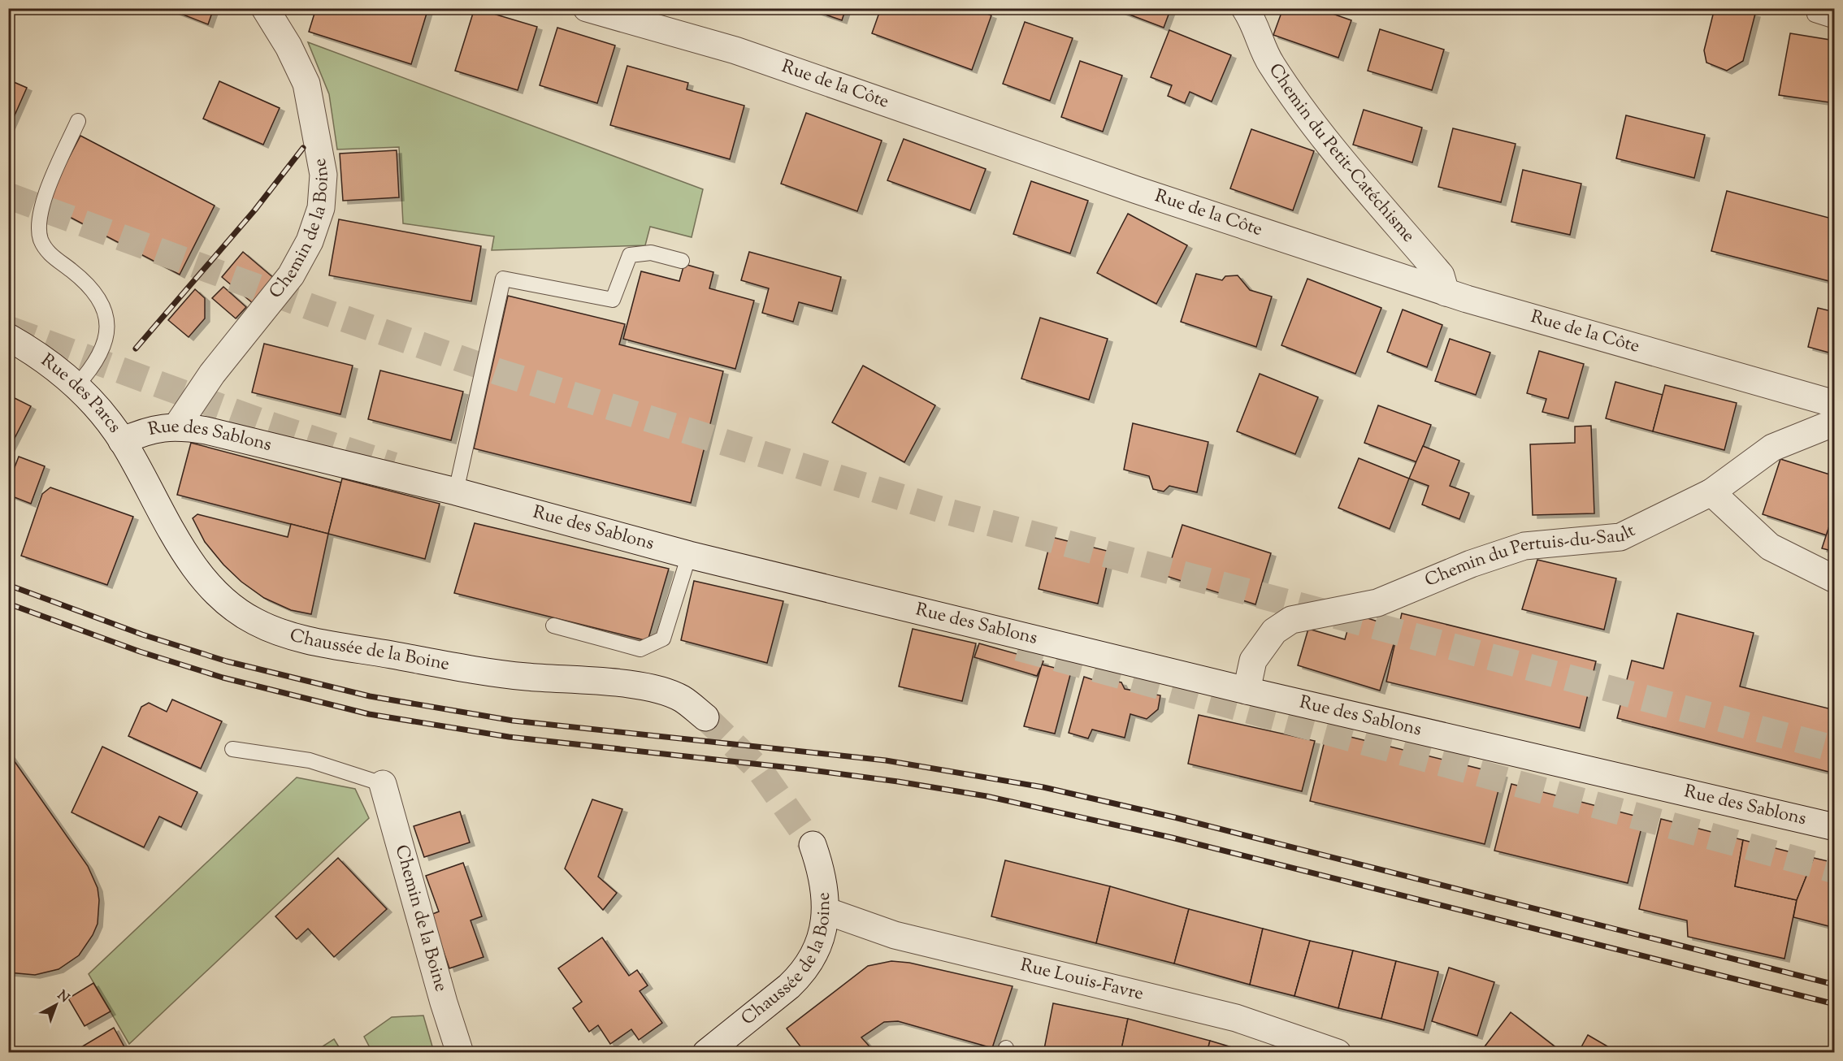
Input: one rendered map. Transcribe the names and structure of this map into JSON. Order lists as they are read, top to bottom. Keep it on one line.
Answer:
{"streets":{"street":["Rue de la Côte","Chemin du Petit-Catéchisme","Chemin de la Boine","Rue des Parcs","Rue des Sablons","Chemin du Pertuis-du-Sault","Chaussée de la Boine","Rue Louis-Favre"]},"crossings":[["Rue de la Côte","Chemin du Petit-Catéchisme"],["Chemin de la Boine","Rue des Sablons"],["Rue des Parcs","Rue des Sablons"],["Rue des Parcs","Chaussée de la Boine"],["Rue des Sablons","Chemin du Pertuis-du-Sault"],["Rue des Sablons","Chaussée de la Boine"],["Chaussée de la Boine","Rue Louis-Favre"]],"north":"top right"}
